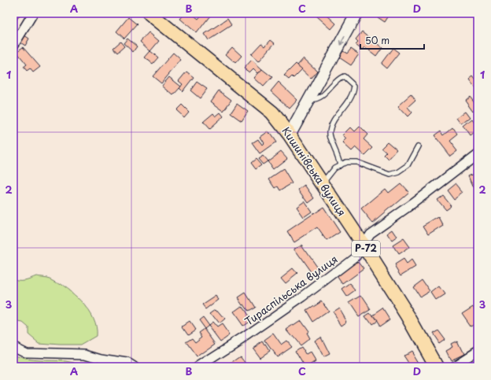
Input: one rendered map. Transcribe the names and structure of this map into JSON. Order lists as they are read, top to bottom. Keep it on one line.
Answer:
{"streets":{"main road":["Кишинівська вулиця","Р-72"],"street":["Тираспільська вулиця"]},"crossings":[["Кишинівська вулиця","Тираспільська вулиця"]],"scale_bar":"50 m","grid":{"columns":["A","B","C","D"],"rows":["1","2","3"]}}
